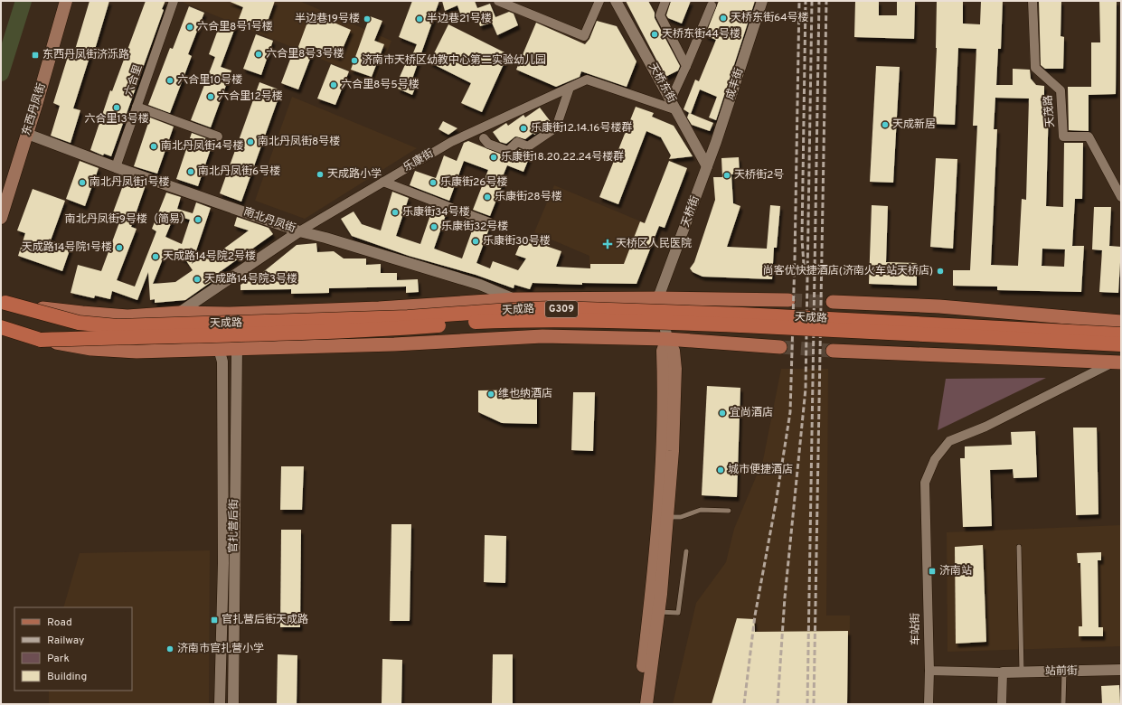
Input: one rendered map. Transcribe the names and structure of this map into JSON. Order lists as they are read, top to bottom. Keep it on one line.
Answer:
{"streets":{"highway":["G309","天成路"],"main road":["东西丹凤街"],"street":["六合里","天桥东街","成丰街","天茂路","乐康街","天桥街","南北丹凤街","官扎营后街","车站街","站前街"]},"crossings":[["六合里","南北丹凤街"],["天桥东街","成丰街"],["天桥东街","乐康街"],["天桥东街","天桥街"],["成丰街","天桥街"],["东西丹凤街","南北丹凤街"],["乐康街","南北丹凤街"],["乐康街","天成路"],["天桥街","天成路"],["南北丹凤街","天成路"],["天成路","官扎营后街"]],"places":{"other":["天桥东街64号楼","半边巷19号楼","半边巷21号楼","六合里8号1号楼","天桥东街44号楼","六合里8号3号楼","济南市天桥区幼教中心第二实验幼儿园","六合里10号楼","六合里8号5号楼","六合里12号楼","六合里13号楼","天成新居","乐康街12.14.16号楼群","南北丹凤街8号楼","南北丹凤街4号楼","乐康街18.20.22.24号楼群","南北丹凤街6号楼","天成路小学","天桥街2号","南北丹凤街1号楼","乐康街26号楼","乐康街28号楼","乐康街34号楼","南北丹凤街9号楼（简易）","乐康街32号楼","乐康街30号楼","天成路14号院1号楼","天成路14号院2号楼","尚客优快捷酒店(济南火车站天桥店)","天成路14号院3号楼","维也纳酒店","宜尚酒店","城市便捷酒店","济南市官扎营小学"],"transit":["东西丹凤街济泺路","济南站","官扎营后街天成路"],"health":["天桥区人民医院"]},"legend":["Road","Railway","Park","Building"]}
